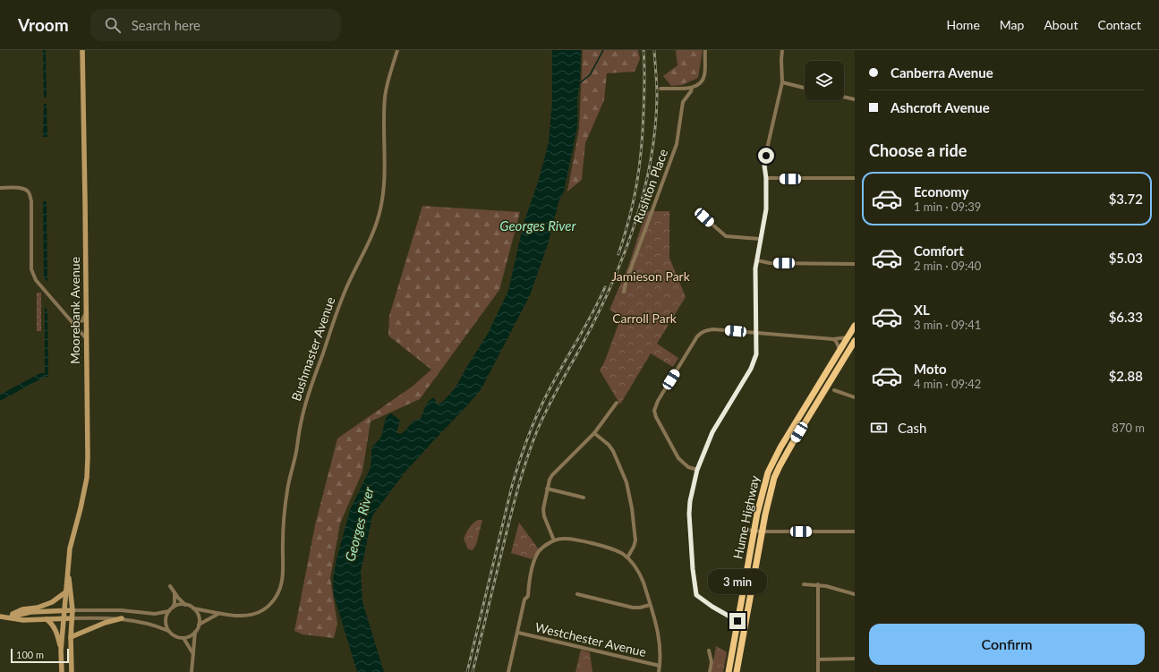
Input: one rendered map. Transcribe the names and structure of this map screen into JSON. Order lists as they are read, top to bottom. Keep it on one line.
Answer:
{"streets":{"highway":["Hume Highway"],"main road":["Moorebank Avenue"],"street":["Rushton Place","Bushmaster Avenue","Westchester Avenue"]},"water":["Georges River"],"parks":["Jamieson Park","Carroll Park"],"scale_bar":"100 m","page":{"header":"Vroom","search":"Search here","nav":["Home","Map","About","Contact"],"banner":["Canberra Avenue","Ashcroft Avenue"],"heading":"Choose a ride","list":[{"name":"Economy","note":"1 min · 09:39","value":"$3.72"},{"name":"Comfort","note":"2 min · 09:40","value":"$5.03"},{"name":"XL","note":"3 min · 09:41","value":"$6.33"},{"name":"Moto","note":"4 min · 09:42","value":"$2.88"}],"pay":["Cash","870 m"],"bubble":"3 min","buttons":"Confirm","scale":"100 m"}}
